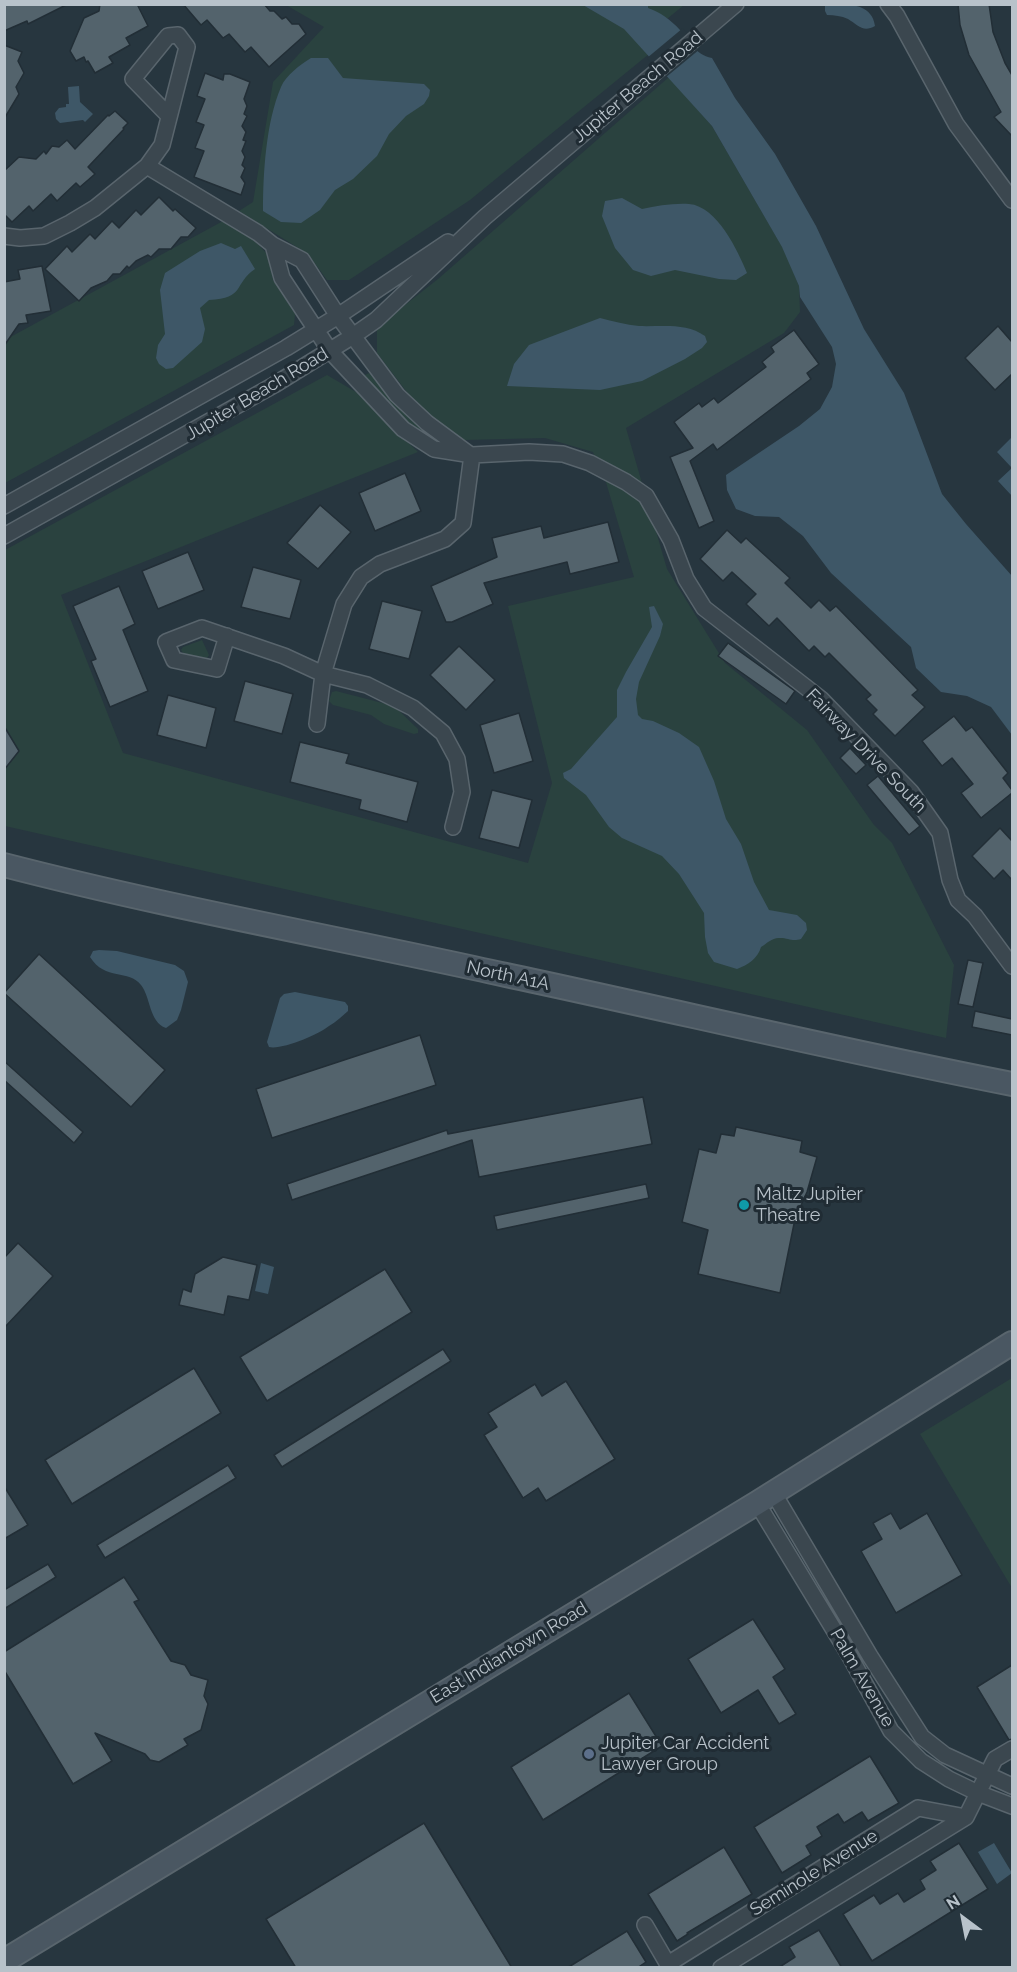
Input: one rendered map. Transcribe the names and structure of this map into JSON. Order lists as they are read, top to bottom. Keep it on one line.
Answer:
{"streets":{"street":["Jupiter Beach Road","Fairway Drive South","North A1A","East Indiantown Road","Palm Avenue","Seminole Avenue"]},"crossings":[["Jupiter Beach Road","Fairway Drive South"],["East Indiantown Road","Palm Avenue"]],"places":["Maltz Jupiter Theatre","Jupiter Car Accident Lawyer Group"],"north":"top left"}
